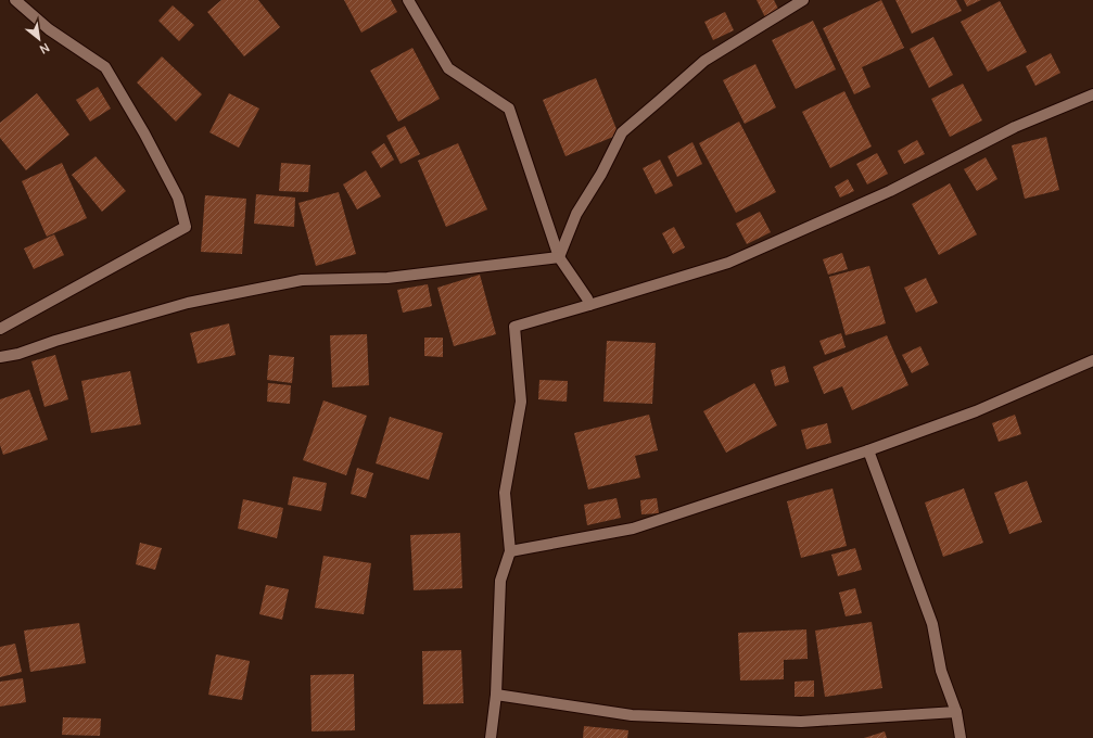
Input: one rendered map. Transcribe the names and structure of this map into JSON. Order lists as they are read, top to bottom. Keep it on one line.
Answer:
{"north":"bottom right"}
